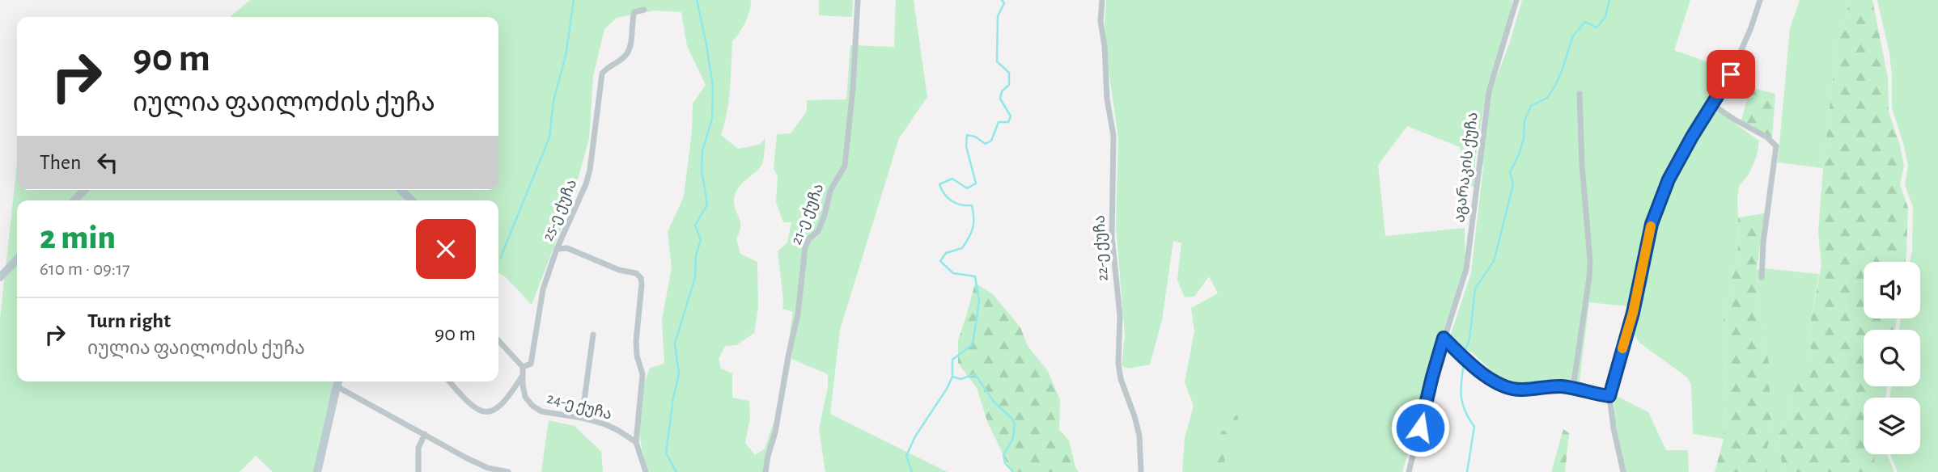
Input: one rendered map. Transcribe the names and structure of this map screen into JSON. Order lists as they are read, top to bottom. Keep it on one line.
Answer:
{"streets":{"street":["აგარაკის ქუჩა","25-ე ქუჩა","21-ე ქუჩა","22-ე ქუჩა","24-ე ქუჩა"]},"crossings":[["25-ე ქუჩა","24-ე ქუჩა"]],"page":{"turn":["90 m","იულია ფაილოძის ქუჩა"],"then":"Then","heading":["2 min","610 m · 09:17"],"list":[{"name":"Turn right","note":"იულია ფაილოძის ქუჩა","value":"90 m"}]}}
